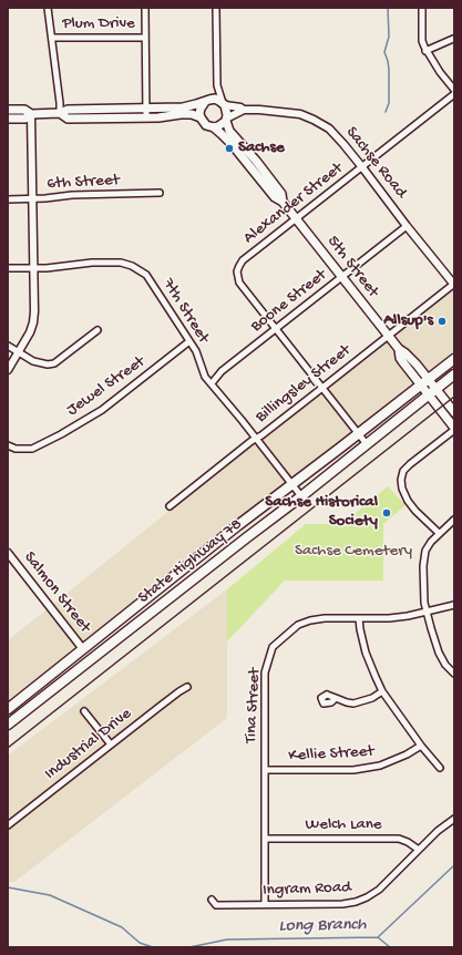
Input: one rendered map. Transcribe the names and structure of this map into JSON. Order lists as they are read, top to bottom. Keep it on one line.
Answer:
{"streets":{"main road":["5th Street","State Highway 78"],"street":["Plum Drive","Sachse Road","6th Street","Alexander Street","Boone Street","7th Street","Billingsley Street","Jewel Street","Salmon Street","Tina Street","Industrial Drive","Kellie Street","Welch Lane","Ingram Road"]},"crossings":[["Sachse Road","Alexander Street"],["Sachse Road","5th Street"],["Sachse Road","Boone Street"],["Sachse Road","Billingsley Street"],["Alexander Street","5th Street"],["Alexander Street","Boone Street"],["5th Street","Boone Street"],["5th Street","Billingsley Street"],["5th Street","State Highway 78"],["Boone Street","7th Street"],["7th Street","Billingsley Street"],["7th Street","Jewel Street"],["7th Street","State Highway 78"],["State Highway 78","Salmon Street"],["Tina Street","Kellie Street"],["Tina Street","Welch Lane"],["Tina Street","Ingram Road"],["Welch Lane","Ingram Road"]],"water":["Long Branch"],"parks":["Sachse Cemetery"],"places":["Sachse","Allsup's","Sachse Historical Society"]}
